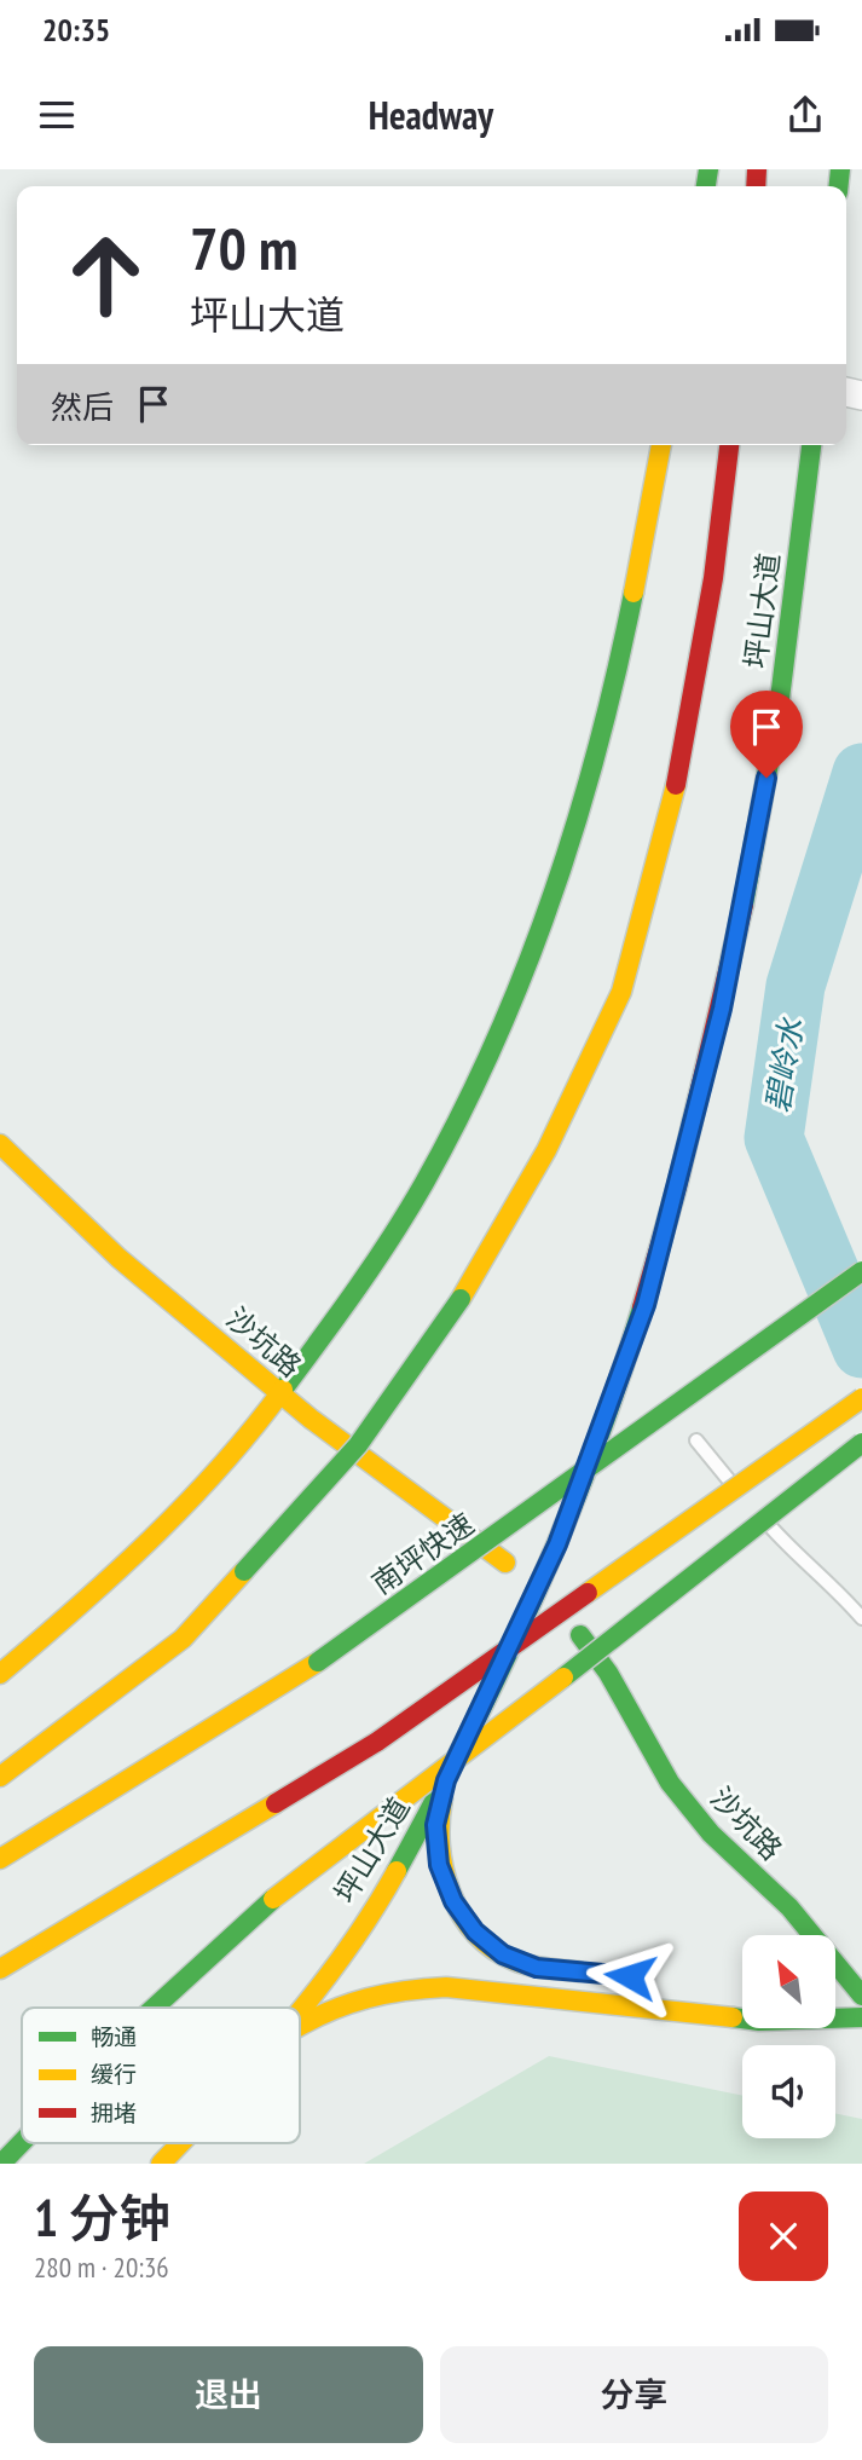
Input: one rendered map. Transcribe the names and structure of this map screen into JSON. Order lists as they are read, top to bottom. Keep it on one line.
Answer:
{"streets":{"main road":["坪山大道","沙坑路","南坪快速"]},"water":["碧岭水"],"legend":["畅通","缓行","拥堵"],"north":"top left","page":{"status":"20:35","header":"Headway","turn":["70 m","坪山大道"],"then":"然后","heading":["1 分钟","280 m · 20:36"],"buttons":["退出","分享"]}}
